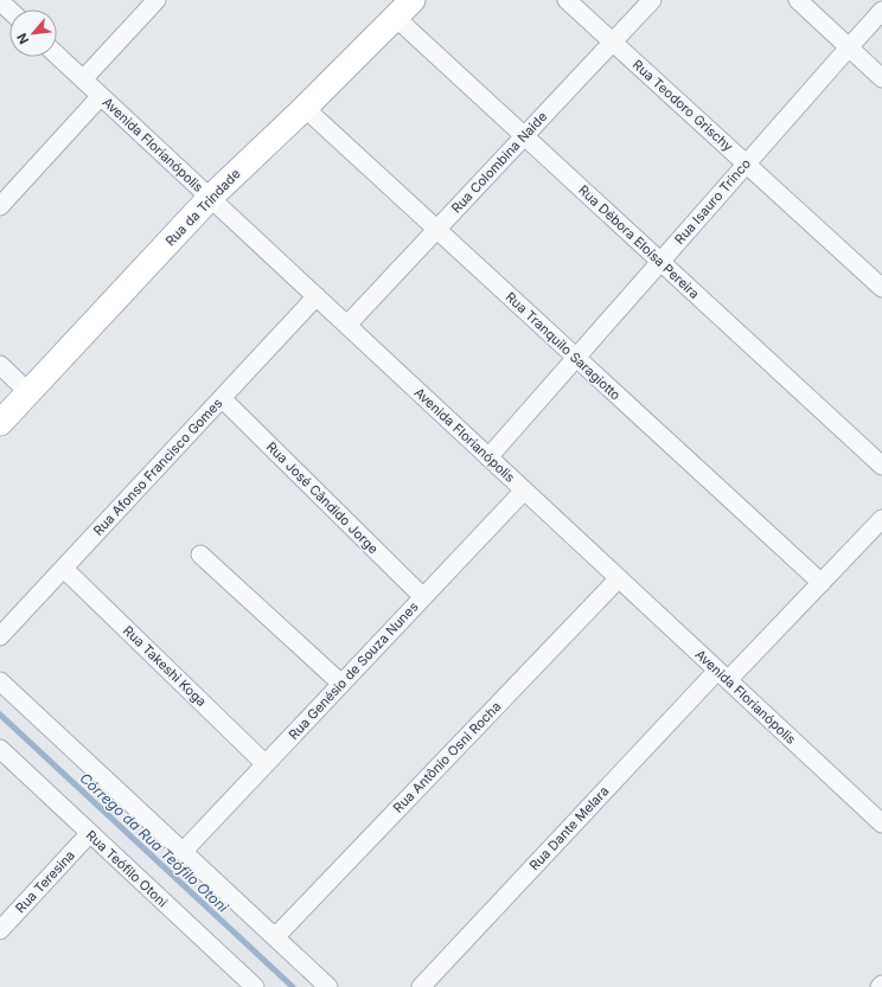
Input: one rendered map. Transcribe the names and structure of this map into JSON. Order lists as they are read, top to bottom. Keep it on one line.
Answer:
{"streets":{"main road":["Rua da Trindade"],"street":["Rua Teodoro Grischy","Avenida Florianópolis","Rua Colombina Naide","Rua Isauro Trinco","Rua Débora Eloísa Pereira","Rua Tranquilo Saragiotto","Rua Afonso Francisco Gomes","Rua José Cândido Jorge","Rua Takeshi Koga","Rua Genésio de Souza Nunes","Rua Antônio Osni Rocha","Rua Dante Melara","Rua Teófilo Otoni","Rua Teresina"]},"crossings":[["Rua Teodoro Grischy","Rua Colombina Naide"],["Rua Teodoro Grischy","Rua Isauro Trinco"],["Avenida Florianópolis","Rua Colombina Naide"],["Avenida Florianópolis","Rua Isauro Trinco"],["Avenida Florianópolis","Rua da Trindade"],["Avenida Florianópolis","Rua Afonso Francisco Gomes"],["Avenida Florianópolis","Rua Genésio de Souza Nunes"],["Avenida Florianópolis","Rua Antônio Osni Rocha"],["Avenida Florianópolis","Rua Dante Melara"],["Rua Colombina Naide","Rua Débora Eloísa Pereira"],["Rua Colombina Naide","Rua Tranquilo Saragiotto"],["Rua Isauro Trinco","Rua Débora Eloísa Pereira"],["Rua Isauro Trinco","Rua Tranquilo Saragiotto"],["Rua da Trindade","Rua Débora Eloísa Pereira"],["Rua da Trindade","Rua Tranquilo Saragiotto"],["Rua Tranquilo Saragiotto","Rua Dante Melara"],["Rua Afonso Francisco Gomes","Rua José Cândido Jorge"],["Rua Afonso Francisco Gomes","Rua Takeshi Koga"],["Rua José Cândido Jorge","Rua Genésio de Souza Nunes"],["Rua Takeshi Koga","Rua Genésio de Souza Nunes"],["Rua Teófilo Otoni","Rua Teresina"]],"water":["Córrego da Rua Teófilo Otoni"],"north":"bottom left"}
